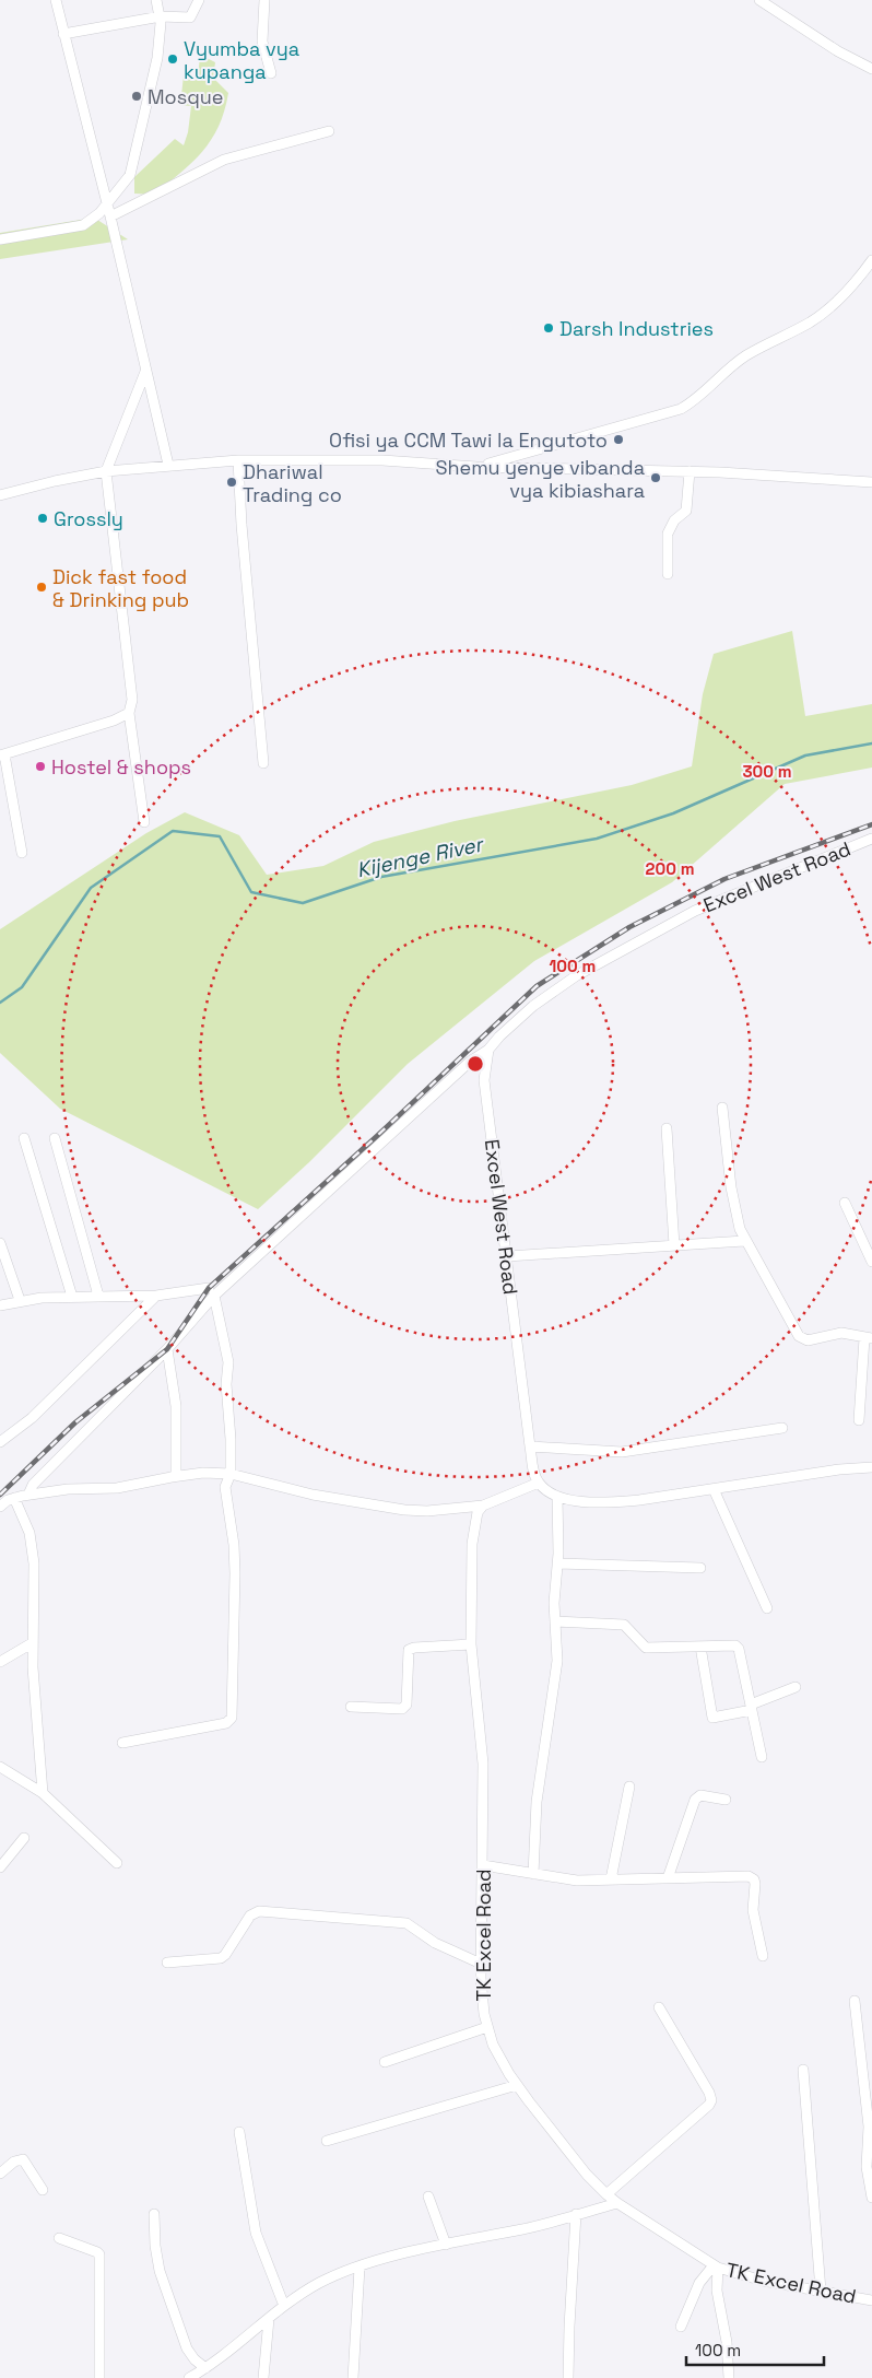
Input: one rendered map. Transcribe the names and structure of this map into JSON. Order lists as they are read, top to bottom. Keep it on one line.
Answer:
{"streets":{"street":["Excel West Road","TK Excel Road"]},"water":["Kijenge River"],"places":["Vyumba vya kupanga","Mosque","Darsh Industries","Ofisi ya CCM Tawi la Engutoto","Shemu yenye vibanda vya kibiashara","Dhariwal Trading co","Grossly","Dick fast food & Drinking pub","Hostel & shops"],"scale_bar":"100 m","rings":["300 m","200 m","100 m"]}
